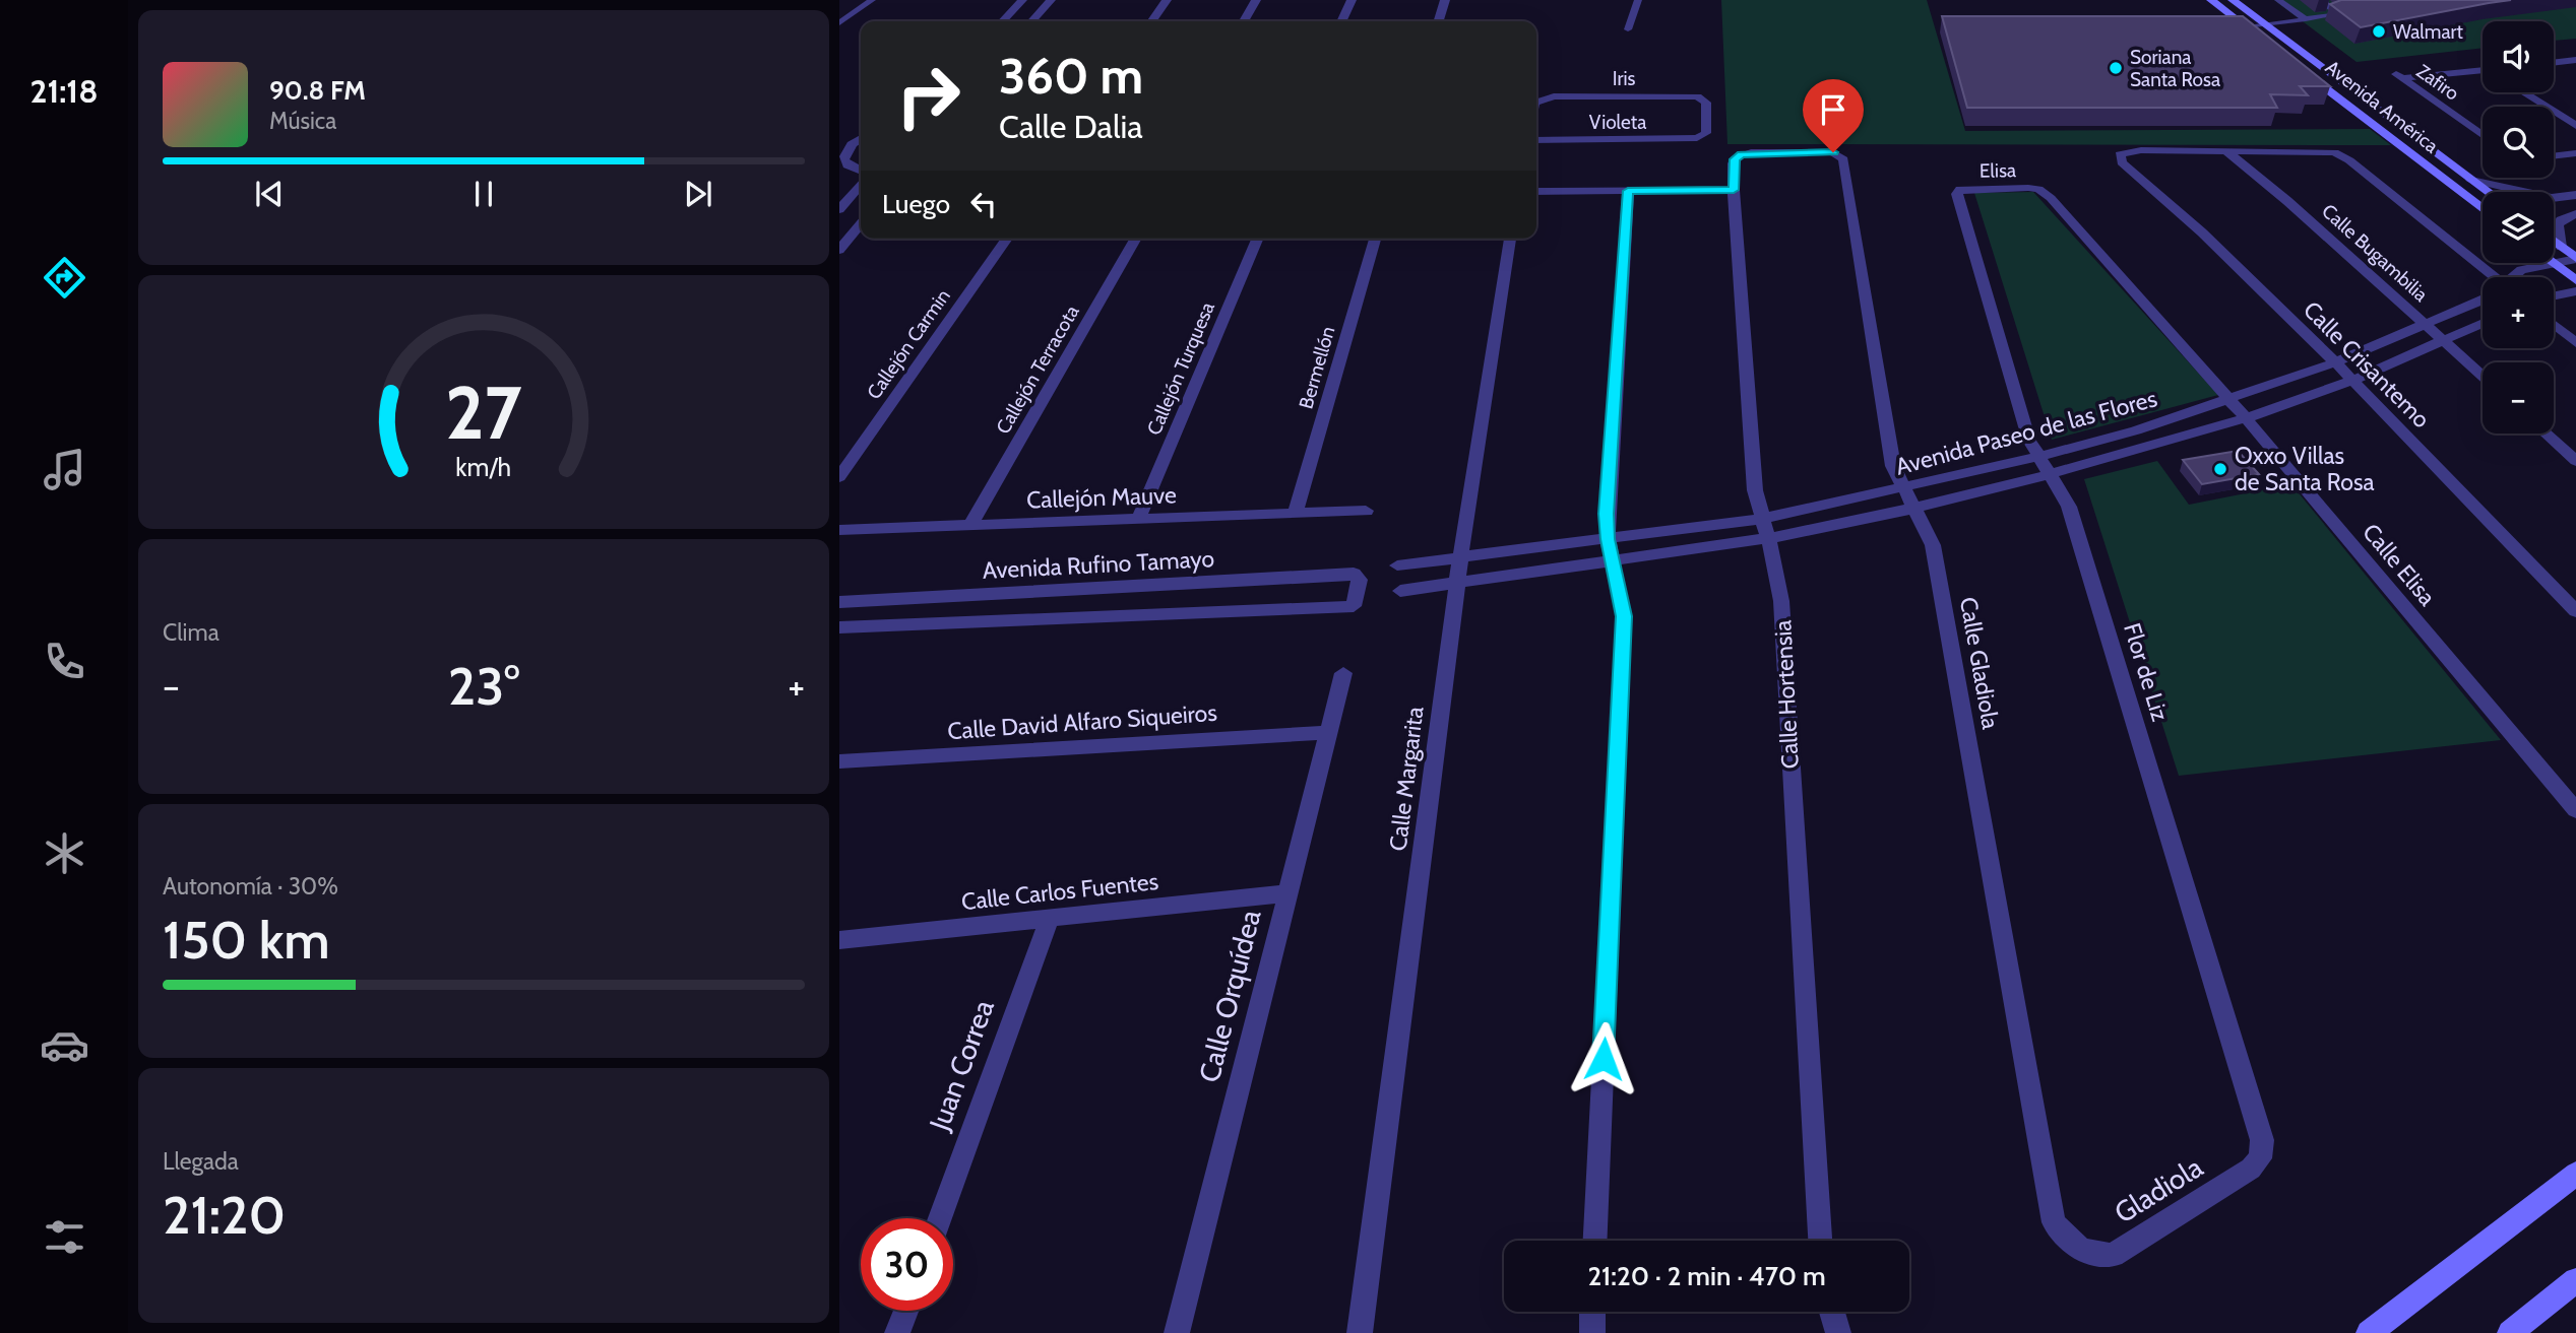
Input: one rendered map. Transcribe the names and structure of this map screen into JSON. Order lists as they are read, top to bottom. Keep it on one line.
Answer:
{"streets":{"main road":["Avenida América"],"street":["Iris","Zafiro","Violeta","Elisa","Calle Bugambilia","Callejón Carmin","Calle Crisantemo","Bermellón","Callejón Turquesa","Callejón Terracota","Avenida Paseo de las Flores","Callejón Mauve","Avenida Rufino Tamayo","Calle Elisa","Calle Gladiola","Flor de Liz","Calle Hortensia","Calle David Alfaro Siqueiros","Calle Margarita","Calle Carlos Fuentes","Calle Orquídea","Juan Correa","Gladiola"]},"crossings":[["Iris","Violeta"],["Elisa","Calle Elisa"],["Elisa","Flor de Liz"],["Calle Bugambilia","Calle Crisantemo"],["Calle Bugambilia","Avenida Paseo de las Flores"],["Calle Crisantemo","Avenida Paseo de las Flores"],["Bermellón","Callejón Mauve"],["Callejón Turquesa","Callejón Mauve"],["Callejón Terracota","Callejón Mauve"],["Avenida Paseo de las Flores","Calle Elisa"],["Avenida Paseo de las Flores","Calle Gladiola"],["Avenida Paseo de las Flores","Flor de Liz"],["Avenida Paseo de las Flores","Calle Hortensia"],["Avenida Paseo de las Flores","Calle Margarita"],["Calle Gladiola","Calle Hortensia"],["Calle Gladiola","Gladiola"],["Flor de Liz","Gladiola"],["Calle David Alfaro Siqueiros","Calle Orquídea"],["Calle Carlos Fuentes","Calle Orquídea"],["Calle Carlos Fuentes","Juan Correa"]],"places":["Walmart","Soriana Santa Rosa","Oxxo Villas de Santa Rosa"],"page":{"tabs":"21:18","map_buttons":["+","−"],"turn":["360 m","Calle Dalia"],"song":["90.8 FM","Música"],"then":"Luego","tile":["Clima",["Autonomía · 30%","150 km"],["Llegada","21:20"]],"heat":["−","23°","+"],"limit":"30","trip":"21:20 · 2 min · 470 m","gauge":["27","km/h"]}}
